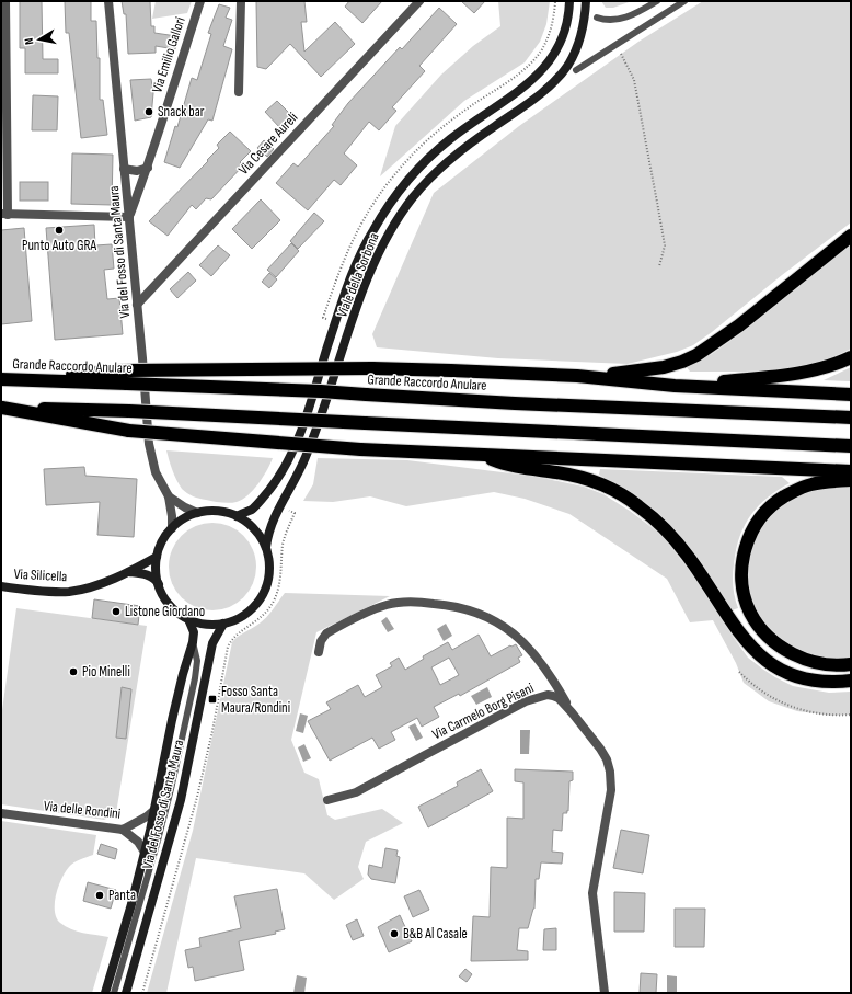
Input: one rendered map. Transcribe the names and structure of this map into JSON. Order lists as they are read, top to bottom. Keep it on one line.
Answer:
{"streets":{"highway":["Grande Raccordo Anulare"],"street":["Via Emilio Gallori","Via Cesare Aureli","Via del Fosso di Santa Maura","Viale della Sorbona","Via Silicella","Via Carmelo Borg Pisani","Via delle Rondini"]},"crossings":[["Via Emilio Gallori","Via del Fosso di Santa Maura"],["Via Cesare Aureli","Via del Fosso di Santa Maura"],["Via del Fosso di Santa Maura","Viale della Sorbona"],["Via del Fosso di Santa Maura","Via Silicella"],["Via del Fosso di Santa Maura","Via delle Rondini"],["Viale della Sorbona","Via Silicella"]],"places":{"other":["Snack bar","Punto Auto GRA","Listone Giordano","Pio Minelli","Panta","B&B Al Casale"],"transit":["Fosso Santa Maura/Rondini"]},"north":"left"}
